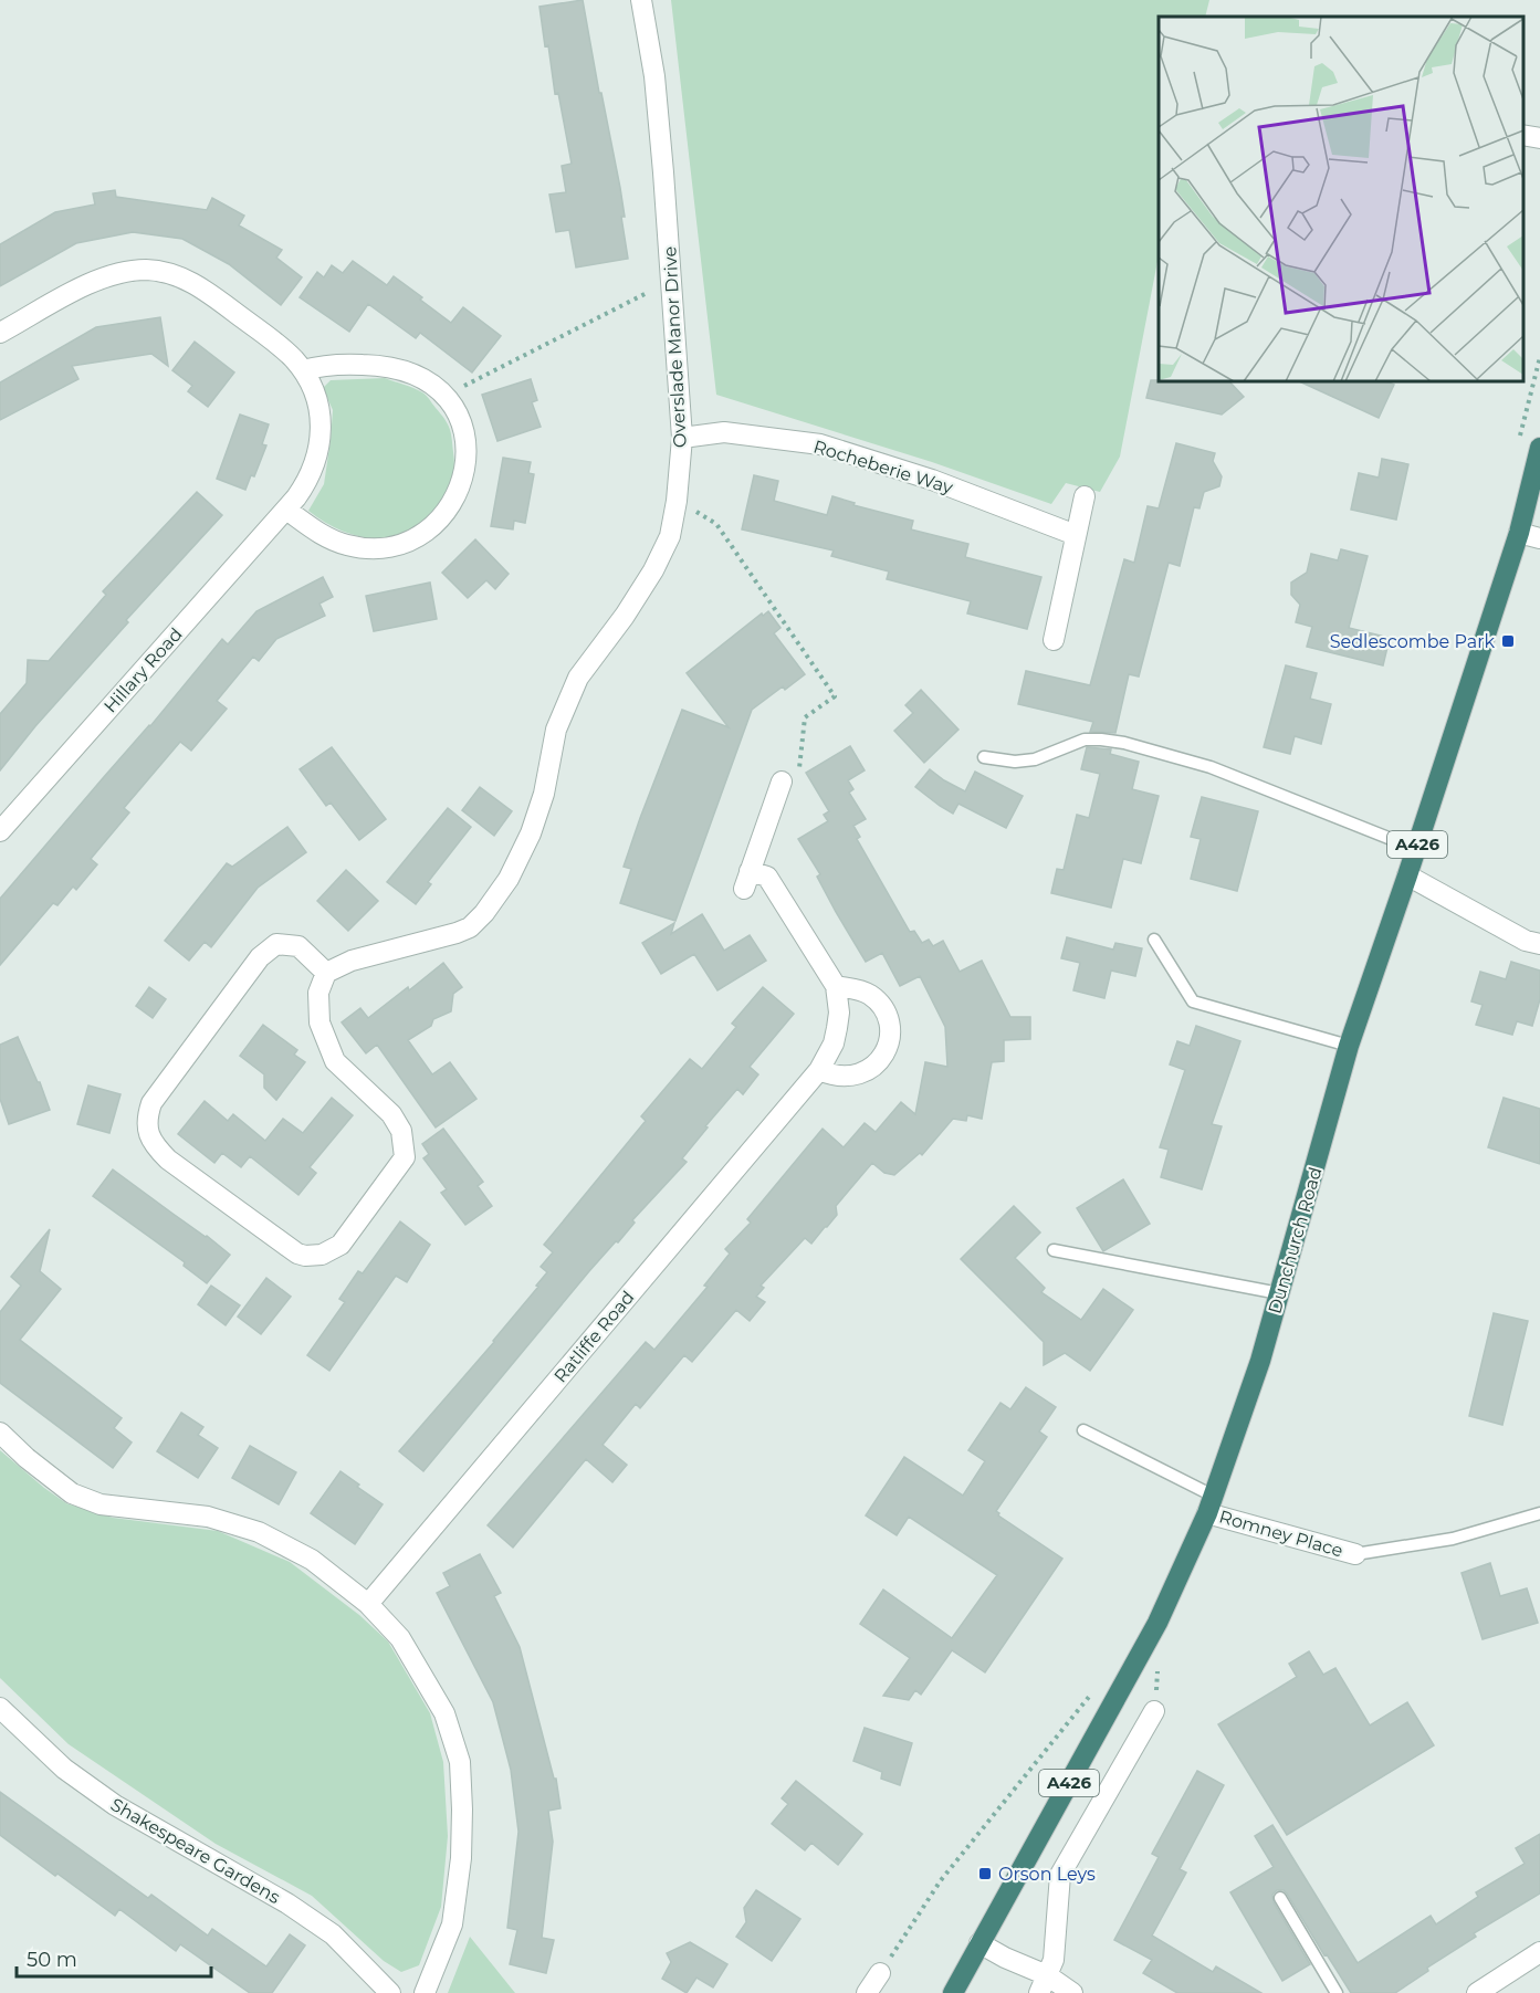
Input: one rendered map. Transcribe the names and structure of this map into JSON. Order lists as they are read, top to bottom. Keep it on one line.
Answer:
{"streets":{"highway":["A426","Dunchurch Road"],"street":["Overslade Manor Drive","Rocheberie Way","Hillary Road","Ratliffe Road","Romney Place","Shakespeare Gardens"]},"crossings":[["Overslade Manor Drive","Rocheberie Way"],["Dunchurch Road","Romney Place"]],"places":{"transit":["Sedlescombe Park","Orson Leys"]},"scale_bar":"50 m"}
